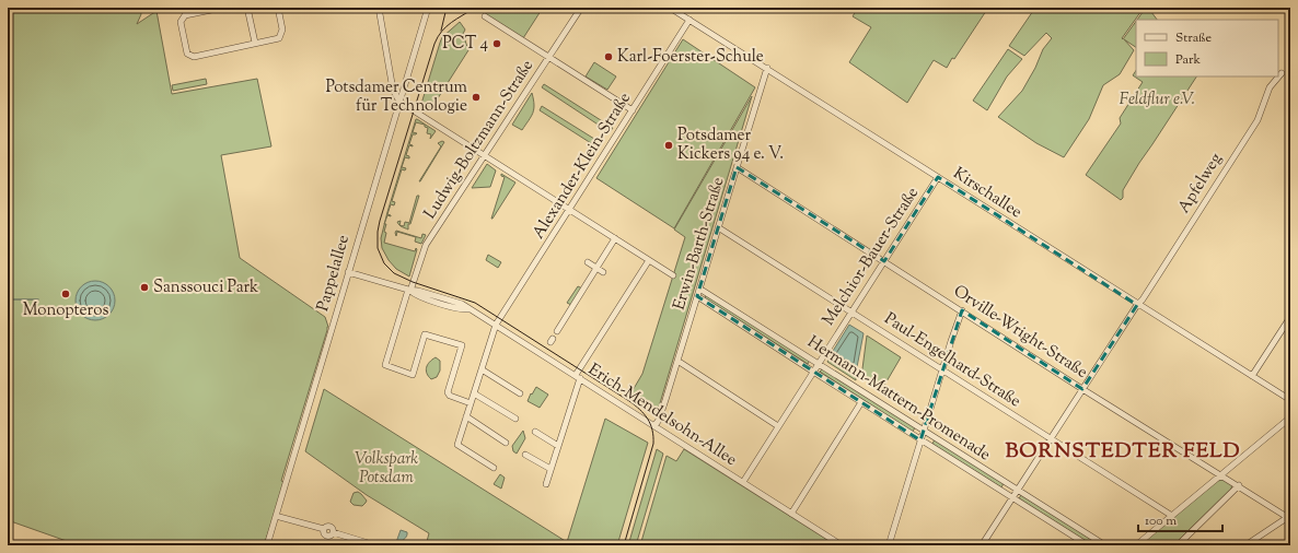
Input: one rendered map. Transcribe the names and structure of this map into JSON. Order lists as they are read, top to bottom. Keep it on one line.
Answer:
{"streets":{"street":["Ludwig-Boltzmann-Straße","Alexander-Klein-Straße","Apfelweg","Kirschallee","Erwin-Barth-Straße","Melchior-Bauer-Straße","Pappelallee","Orville-Wright-Straße","Paul-Engelhard-Straße","Hermann-Mattern-Promenade","Erich-Mendelsohn-Allee"]},"crossings":[["Ludwig-Boltzmann-Straße","Alexander-Klein-Straße"],["Ludwig-Boltzmann-Straße","Erich-Mendelsohn-Allee"],["Alexander-Klein-Straße","Kirschallee"],["Alexander-Klein-Straße","Erich-Mendelsohn-Allee"],["Apfelweg","Kirschallee"],["Apfelweg","Orville-Wright-Straße"],["Apfelweg","Paul-Engelhard-Straße"],["Apfelweg","Hermann-Mattern-Promenade"],["Kirschallee","Erwin-Barth-Straße"],["Kirschallee","Melchior-Bauer-Straße"],["Erwin-Barth-Straße","Orville-Wright-Straße"],["Erwin-Barth-Straße","Paul-Engelhard-Straße"],["Erwin-Barth-Straße","Hermann-Mattern-Promenade"],["Erwin-Barth-Straße","Erich-Mendelsohn-Allee"],["Melchior-Bauer-Straße","Orville-Wright-Straße"],["Melchior-Bauer-Straße","Paul-Engelhard-Straße"],["Melchior-Bauer-Straße","Hermann-Mattern-Promenade"],["Melchior-Bauer-Straße","Erich-Mendelsohn-Allee"],["Pappelallee","Erich-Mendelsohn-Allee"]],"districts":["BORNSTEDTER FELD"],"parks":["Feldflur e.V.","Volkspark Potsdam"],"places":["PCT 4","Karl-Foerster-Schule","Potsdamer Centrum für Technologie","Potsdamer Kickers 94 e. V.","Sanssouci Park","Monopteros"],"legend":["Straße","Park"],"scale_bar":"100 m"}
